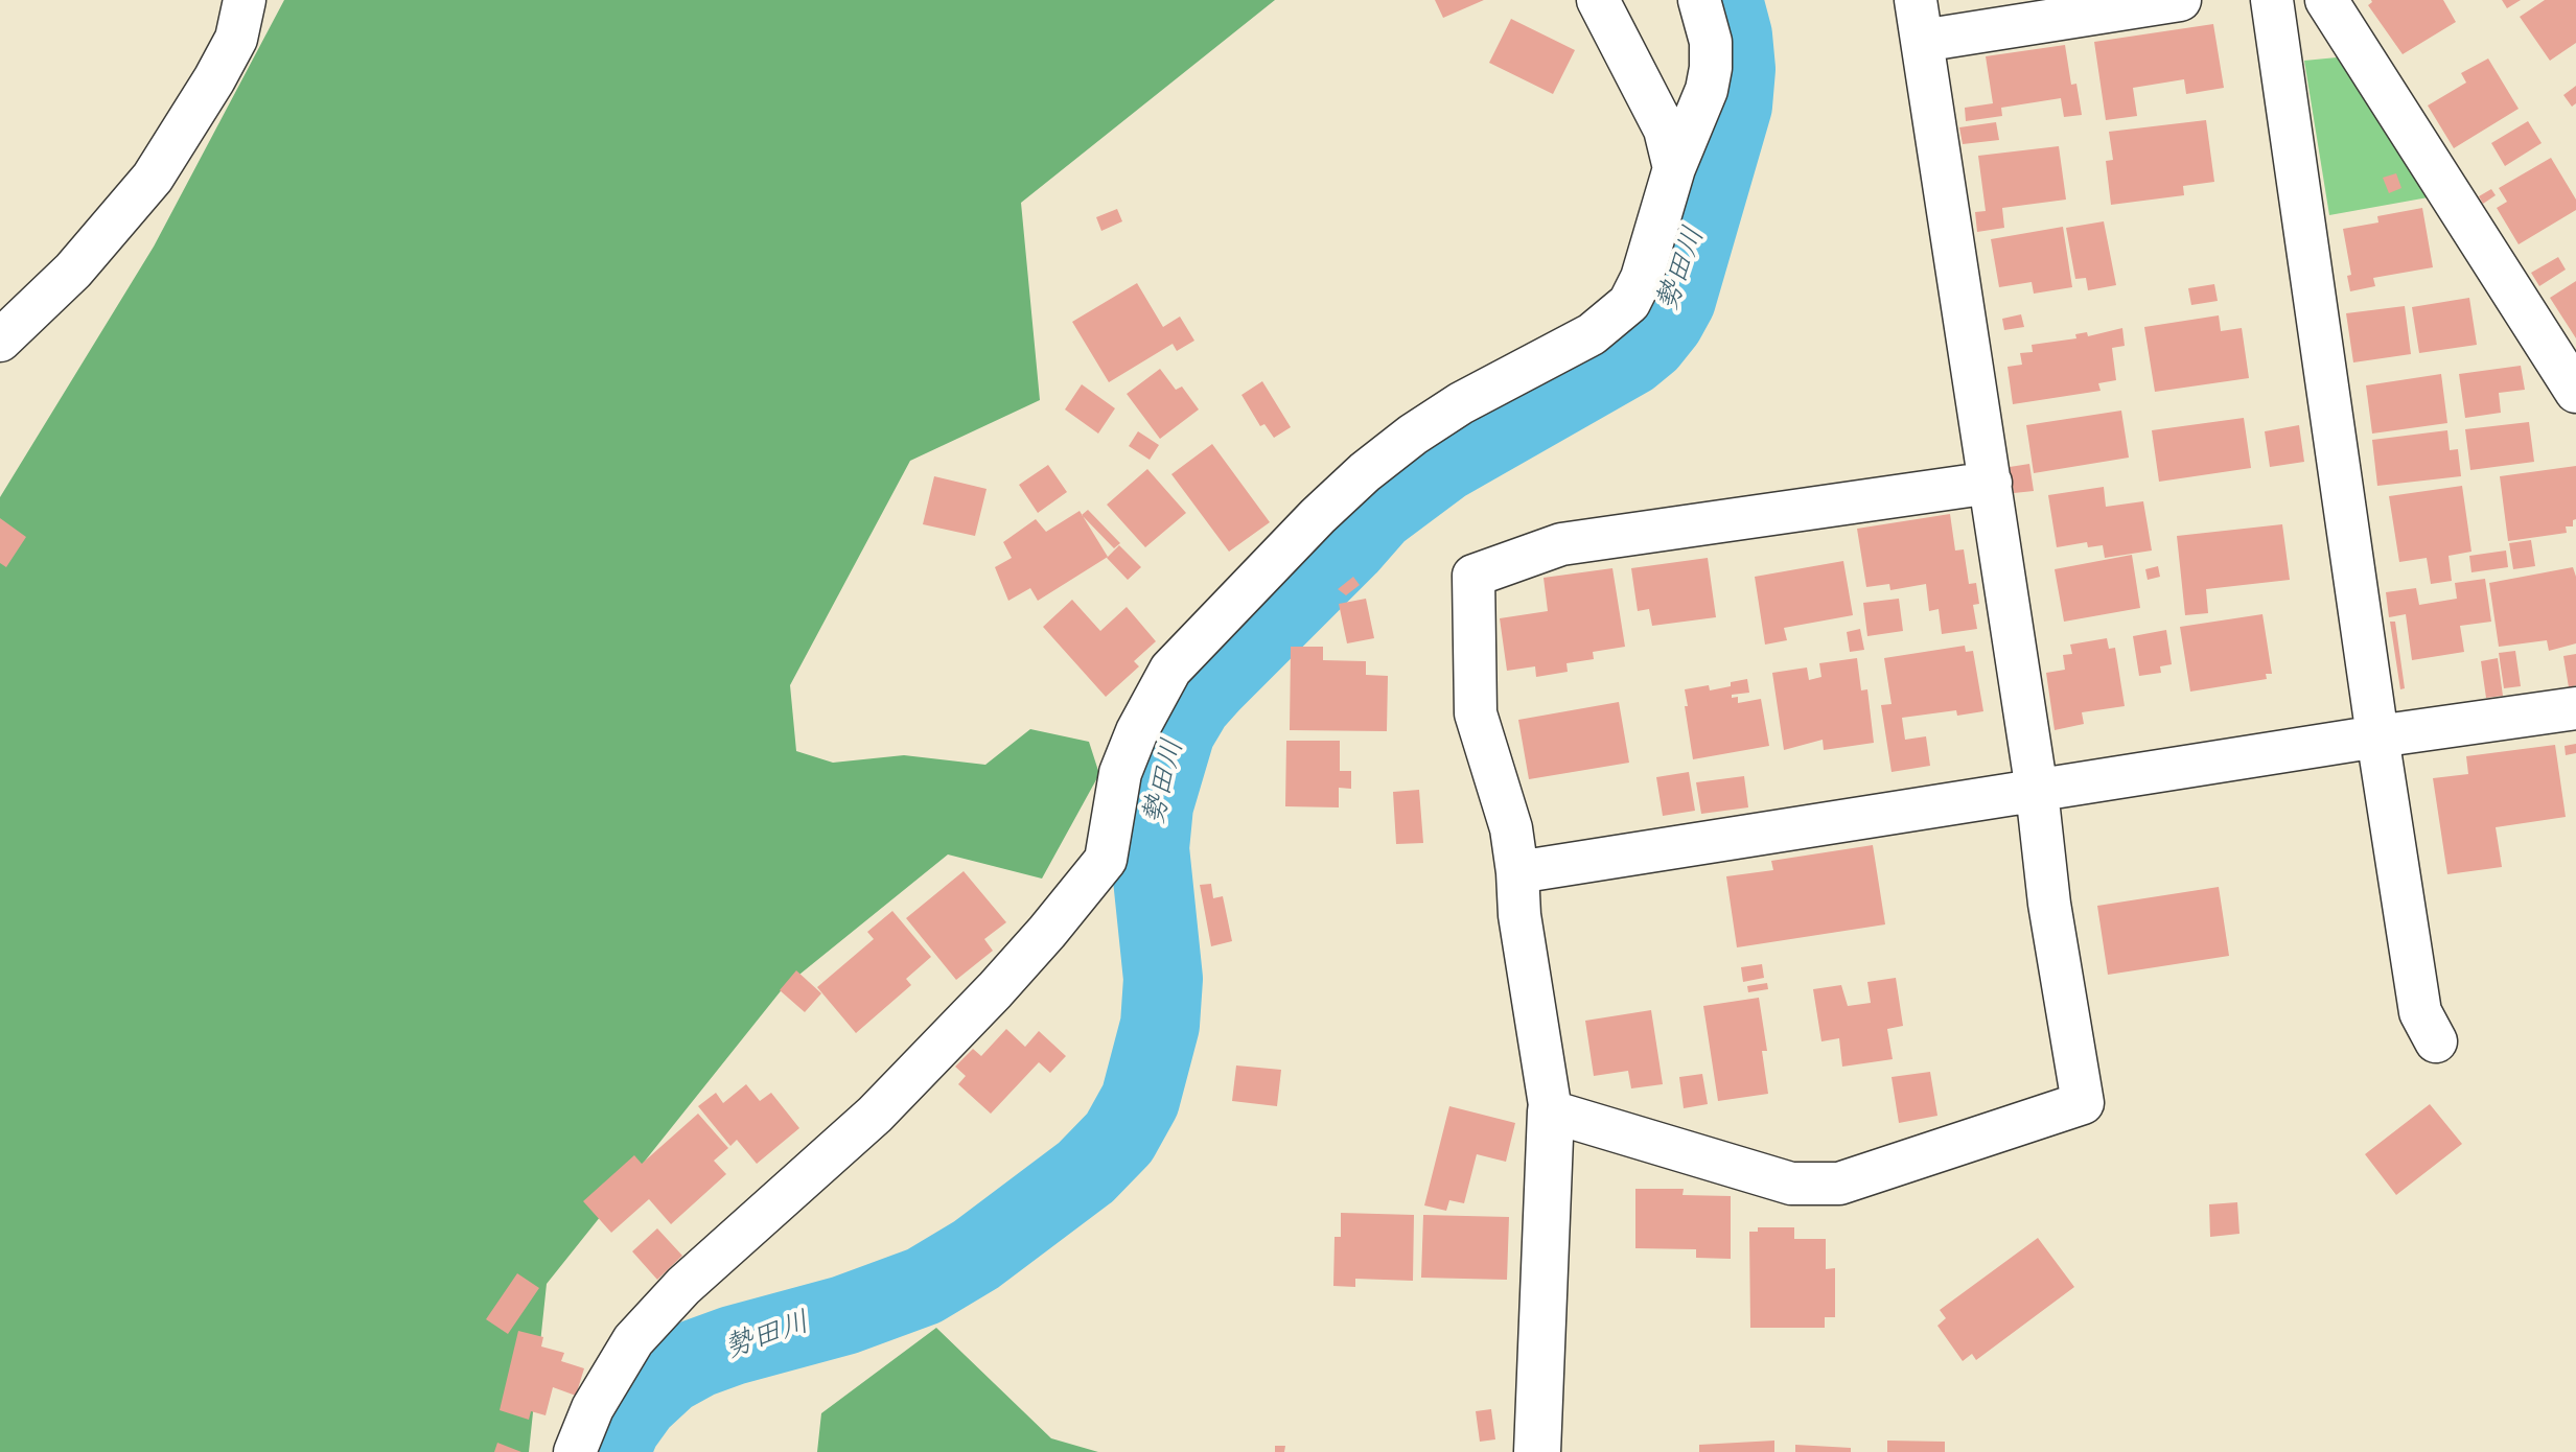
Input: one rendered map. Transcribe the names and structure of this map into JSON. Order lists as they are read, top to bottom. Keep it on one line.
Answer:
{"water":["勢田川"]}
